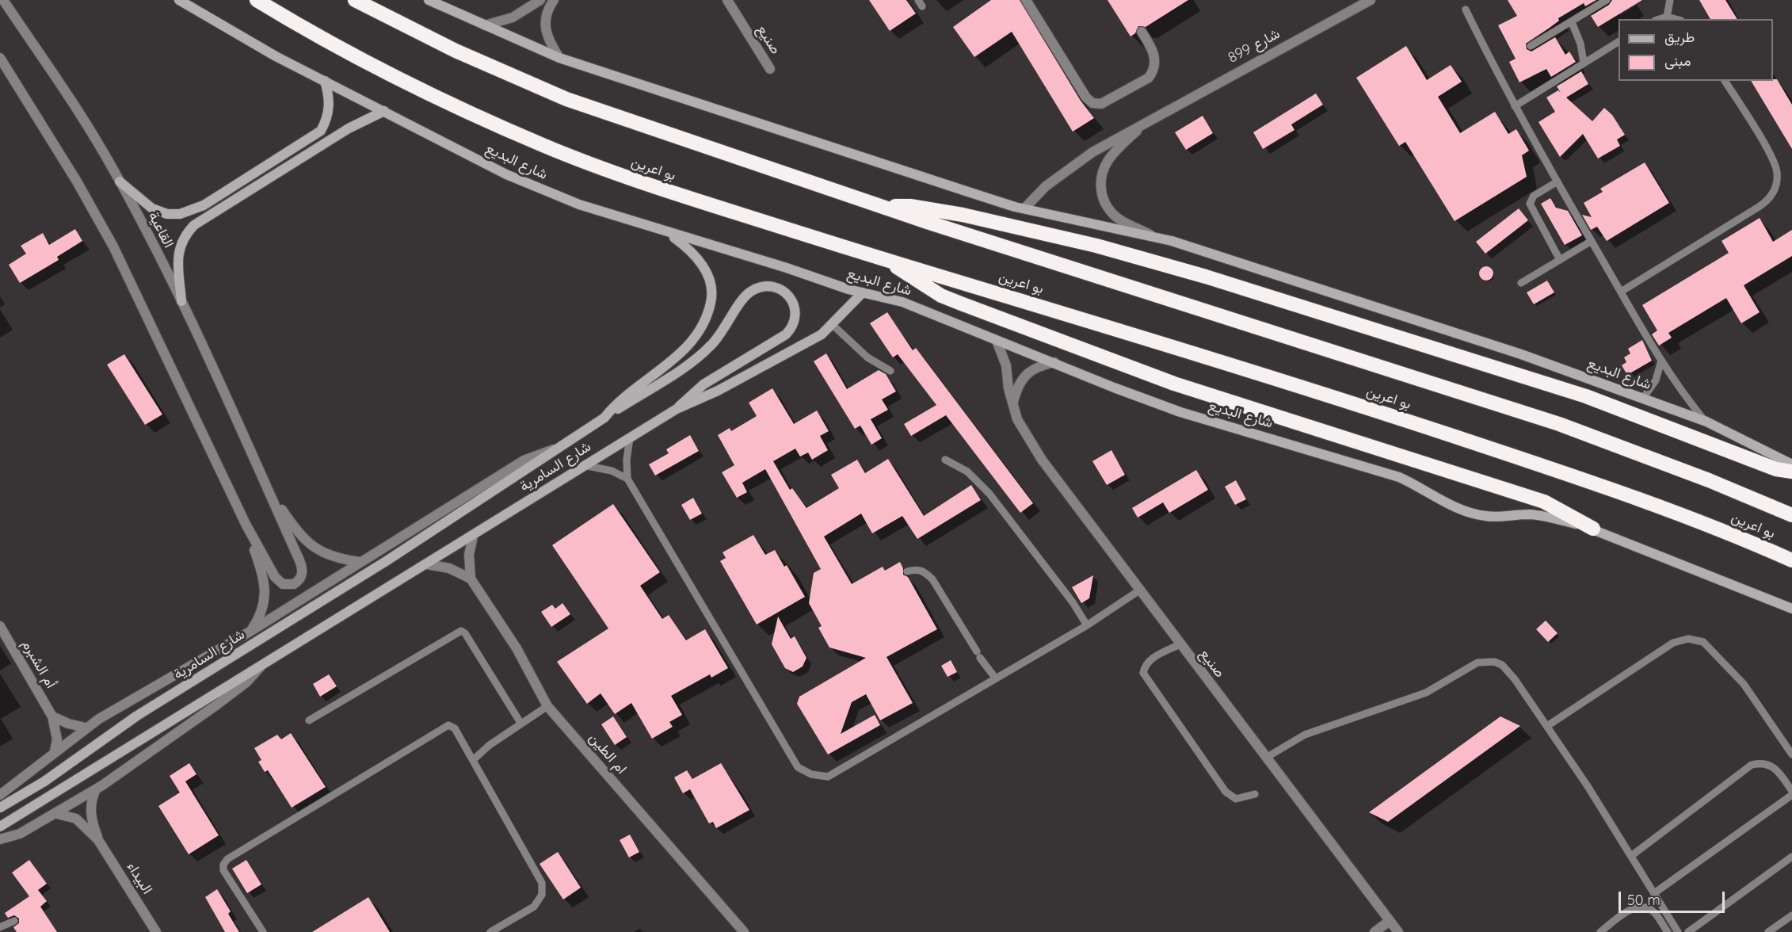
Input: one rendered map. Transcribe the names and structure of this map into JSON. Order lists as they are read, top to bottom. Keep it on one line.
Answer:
{"streets":{"highway":["بو اعرين"],"main road":["شارع البديع","شارع السامرية"],"street":["صنيع","شارع 899","القاعية","أم الشبرم","ام الطين","البيداء"]},"crossings":[["صنيع","شارع البديع"],["شارع 899","شارع البديع"],["شارع البديع","شارع السامرية"],["القاعية","شارع السامرية"],["شارع السامرية","أم الشبرم"],["شارع السامرية","ام الطين"],["شارع السامرية","البيداء"]],"legend":["طريق","مبنى"],"scale_bar":"50 m"}
